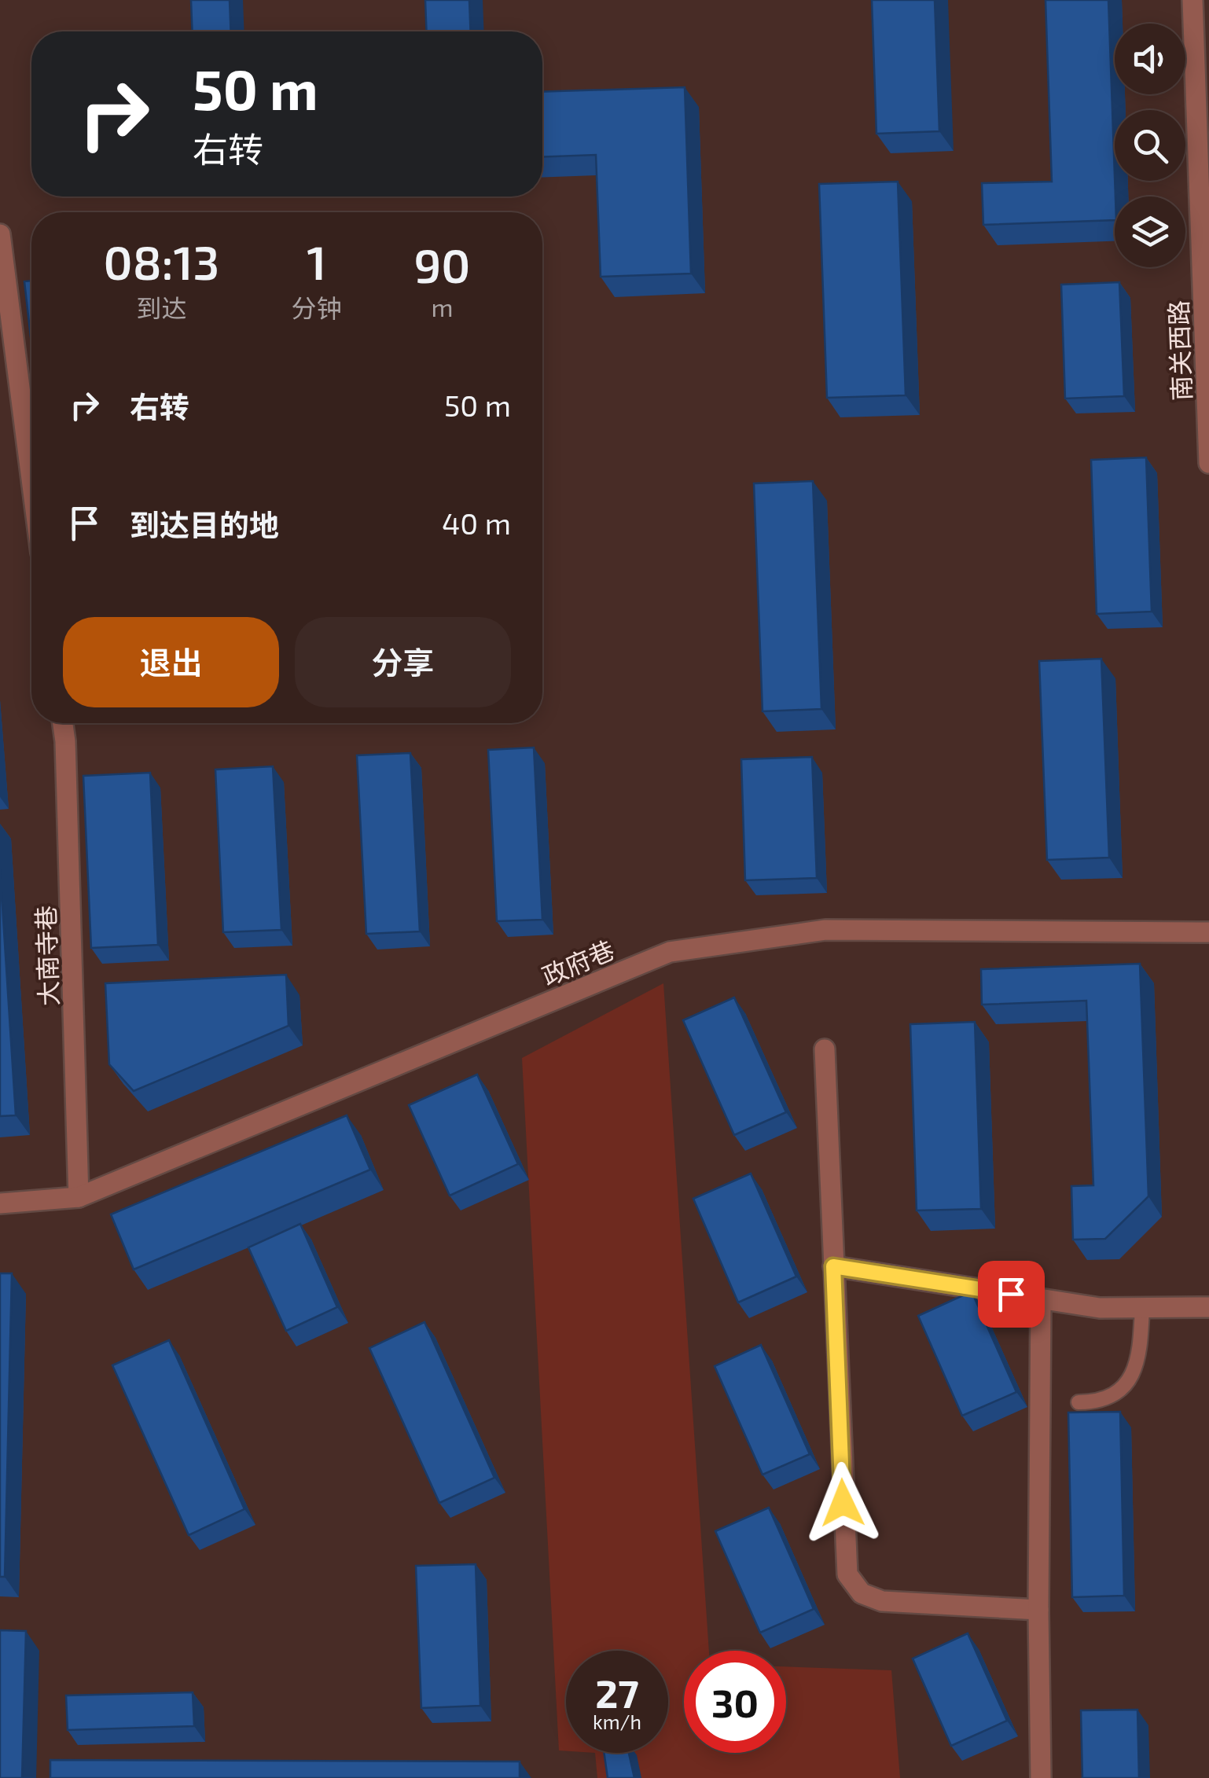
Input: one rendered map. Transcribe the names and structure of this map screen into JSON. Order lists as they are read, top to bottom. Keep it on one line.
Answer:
{"streets":{"street":["南关西路","大南寺巷","政府巷"]},"crossings":[["大南寺巷","政府巷"]],"page":{"turn":["50 m","右转"],"eta":["08:13","到达","1","分钟","90","m"],"list":[{"name":"右转","value":"50 m"},{"name":"到达目的地","value":"40 m"}],"buttons":["退出","分享"],"speed":"27 km/h","limit":"30"}}
